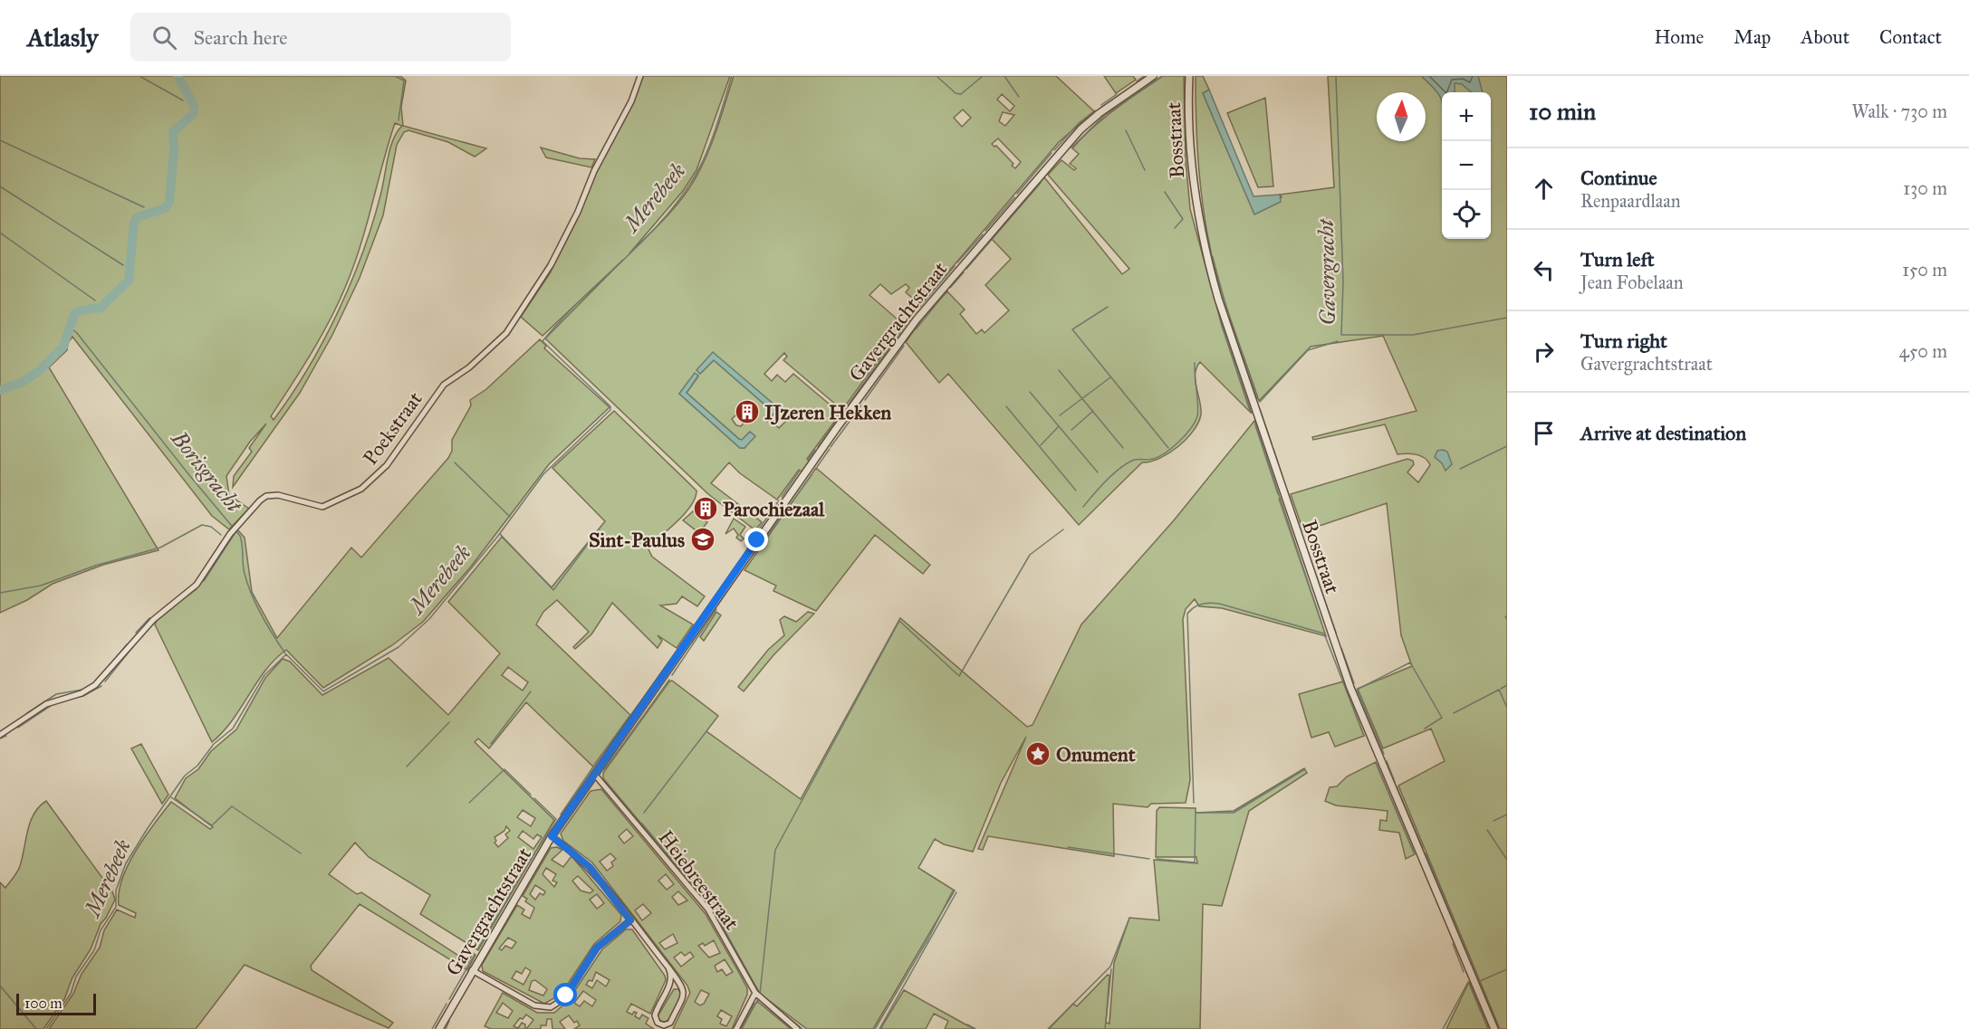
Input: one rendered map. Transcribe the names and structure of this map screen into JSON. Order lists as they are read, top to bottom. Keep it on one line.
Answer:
{"streets":{"street":["Bosstraat","Gavergrachtstraat","Poekstraat","Heiebreestraat"]},"crossings":[["Gavergrachtstraat","Heiebreestraat"]],"water":["Merebeek","Gavergracht","Borisgracht"],"places":{"building":["IJzeren Hekken","Parochiezaal"],"school or university":["Sint-Paulus"],"place":["Onument"]},"scale_bar":"100 m","north":"top","page":{"header":"Atlasly","search":"Search here","nav":["Home","Map","About","Contact"],"heading":["10 min","Walk · 730 m"],"map_buttons":["+","−"],"list":[["Continue","Renpaardlaan","130 m"],["Turn left","Jean Fobelaan","150 m"],["Turn right","Gavergrachtstraat","450 m"],"Arrive at destination"],"scale":"100 m"}}
